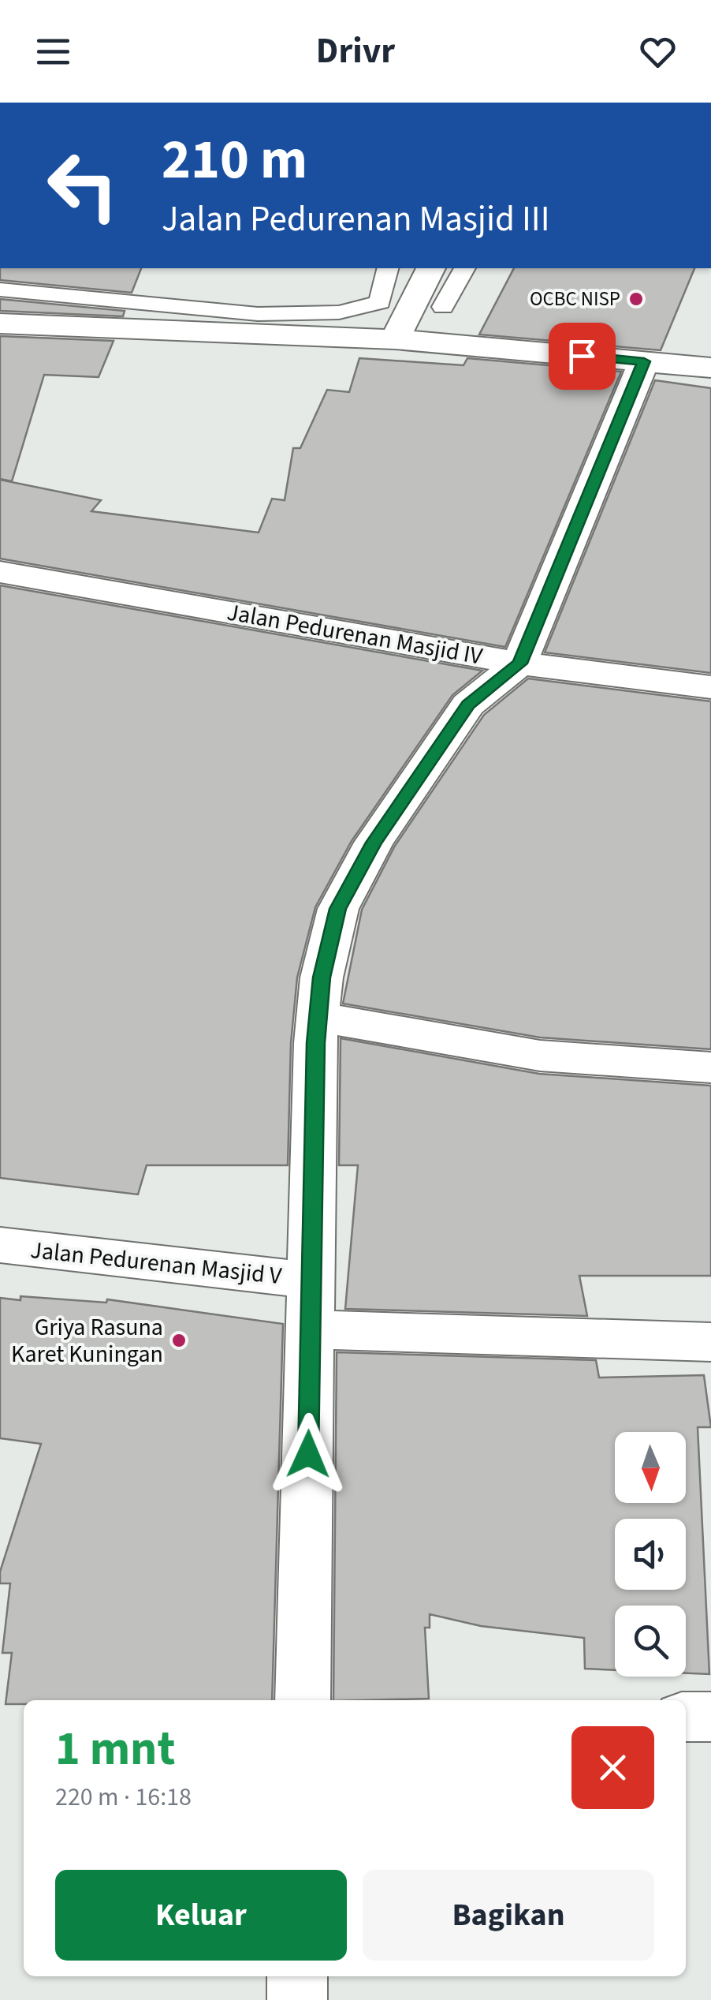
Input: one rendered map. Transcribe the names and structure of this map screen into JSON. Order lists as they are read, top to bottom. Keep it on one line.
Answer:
{"streets":{"street":["Jalan Pedurenan Masjid IV","Jalan Pedurenan Masjid V"]},"places":["OCBC NISP","Griya Rasuna Karet Kuningan"],"north":"bottom","page":{"header":"Drivr","turn":["210 m","Jalan Pedurenan Masjid III"],"heading":["1 mnt","220 m · 16:18"],"buttons":["Keluar","Bagikan"]}}
